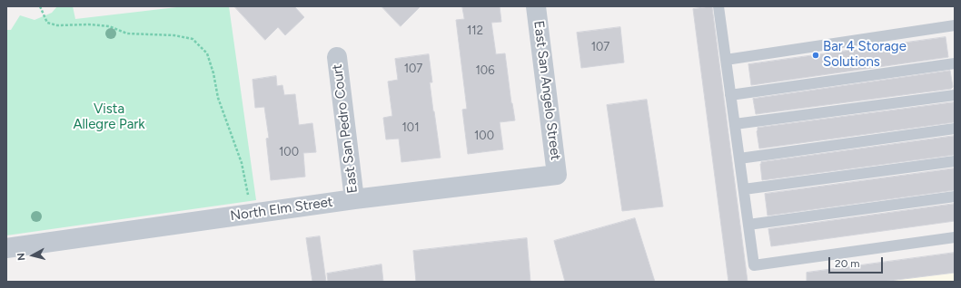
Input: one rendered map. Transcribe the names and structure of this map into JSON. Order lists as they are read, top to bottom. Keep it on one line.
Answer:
{"streets":{"street":["East San Angelo Street","East San Pedro Court","North Elm Street"]},"crossings":[["East San Angelo Street","North Elm Street"],["East San Pedro Court","North Elm Street"]],"parks":["Vista Allegre Park"],"places":["Bar 4 Storage Solutions"],"house_numbers":["112","107","107","106","101","100","100"],"scale_bar":"20 m","north":"left"}
